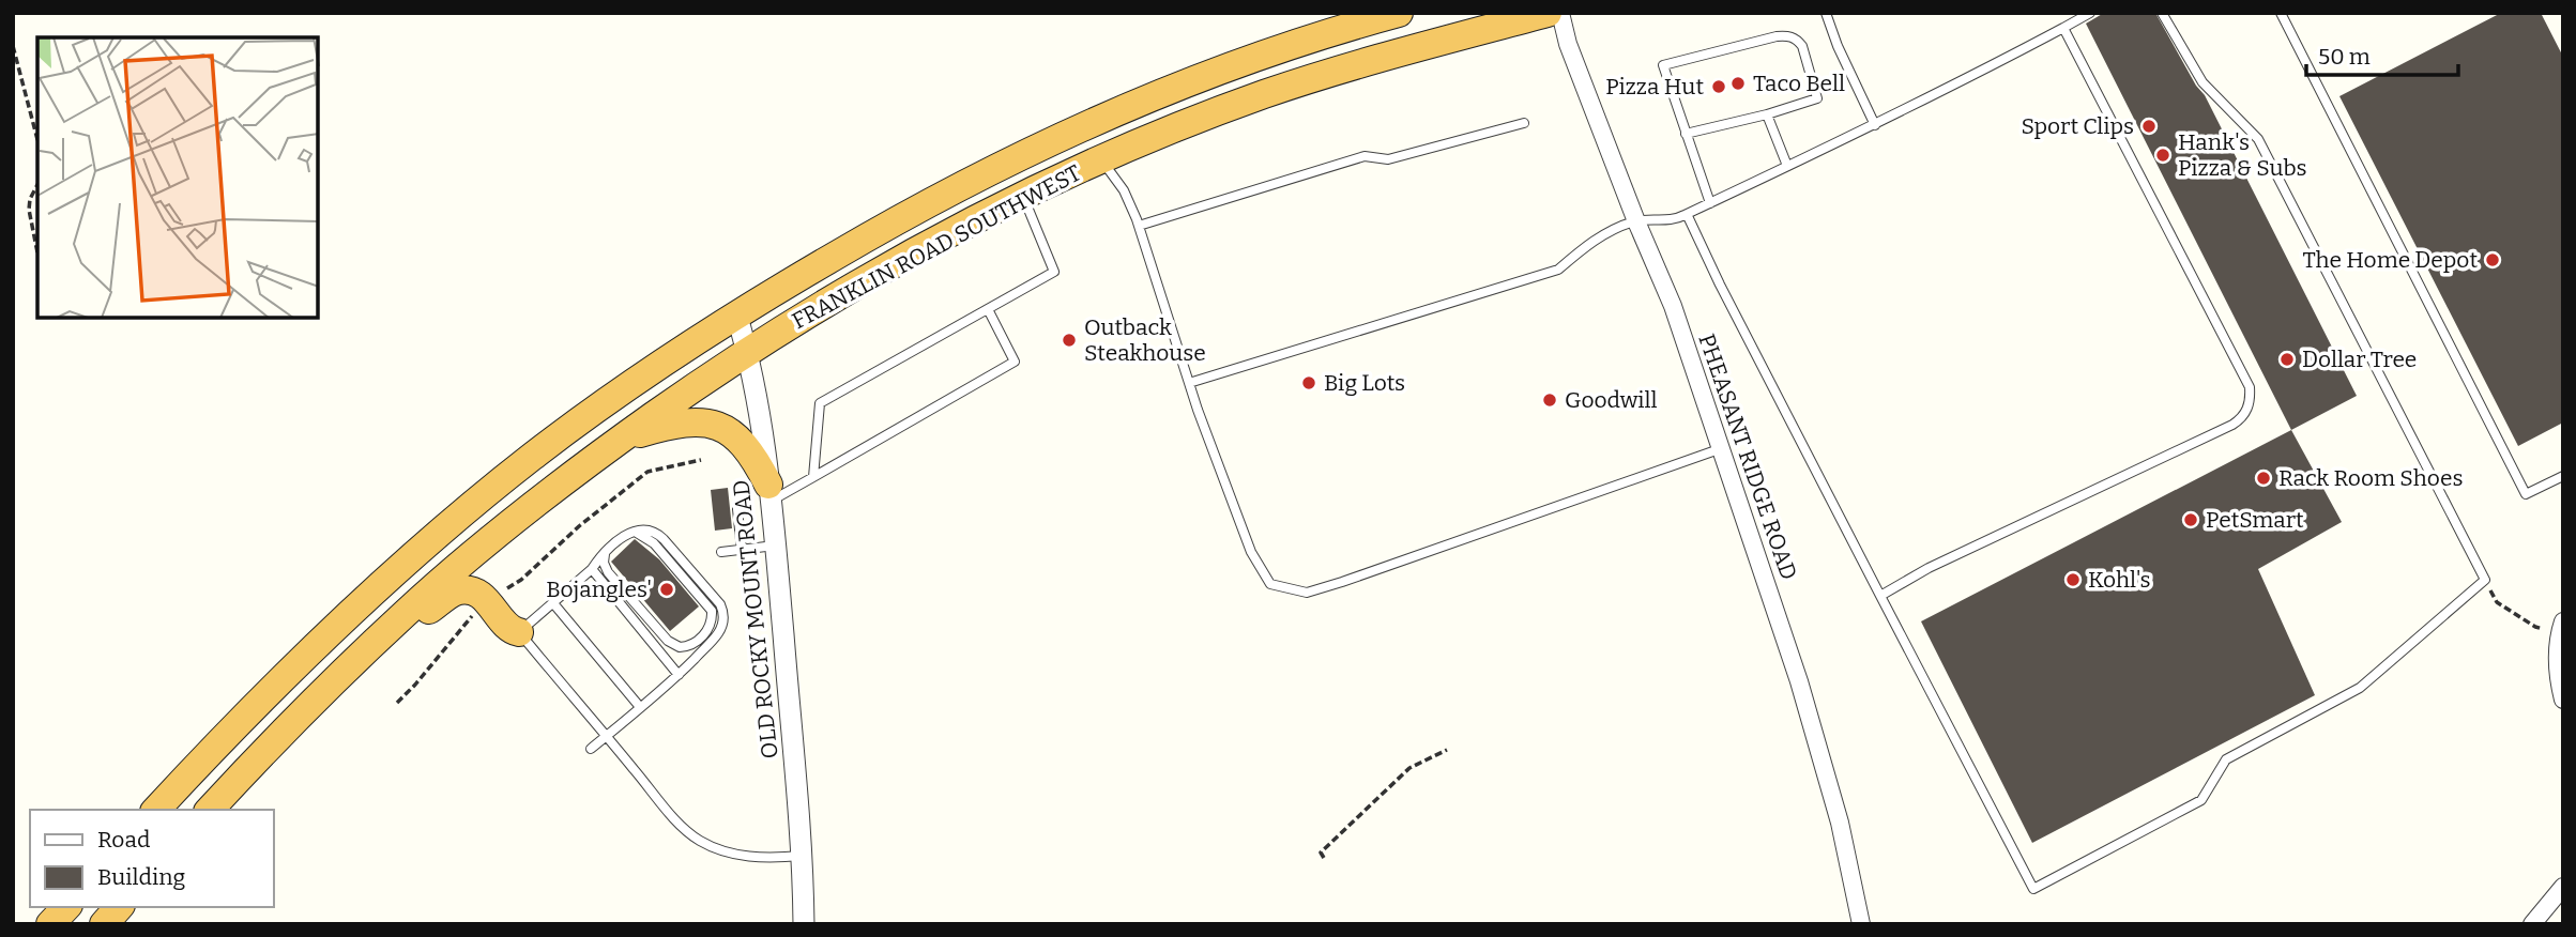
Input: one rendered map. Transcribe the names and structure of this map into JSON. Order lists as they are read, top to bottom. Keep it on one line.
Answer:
{"streets":{"highway":["FRANKLIN ROAD SOUTHWEST"],"street":["PHEASANT RIDGE ROAD","OLD ROCKY MOUNT ROAD"]},"crossings":[["FRANKLIN ROAD SOUTHWEST","OLD ROCKY MOUNT ROAD"]],"places":["Taco Bell","Pizza Hut","Sport Clips","Hank's Pizza & Subs","The Home Depot","Outback Steakhouse","Dollar Tree","Big Lots","Goodwill","Rack Room Shoes","PetSmart","Kohl's","Bojangles'"],"legend":["Road","Building"],"scale_bar":"50 m"}
